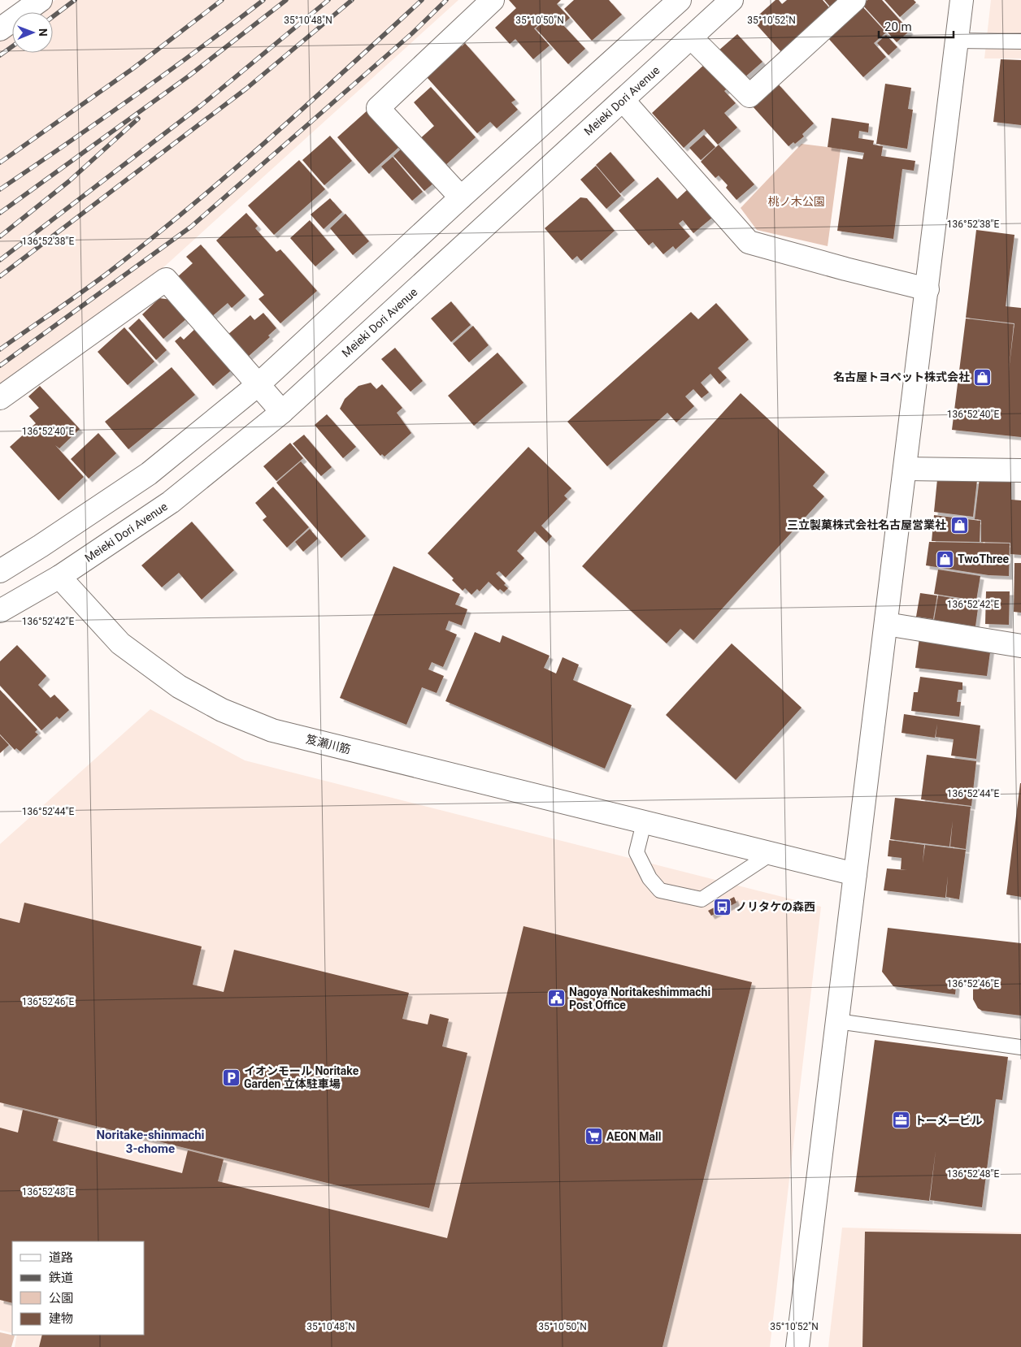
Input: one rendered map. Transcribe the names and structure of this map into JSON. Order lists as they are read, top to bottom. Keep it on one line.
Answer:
{"streets":{"street":["Meieki Dori Avenue","笈瀬川筋"]},"crossings":[["Meieki Dori Avenue","笈瀬川筋"]],"districts":["Noritake-shinmachi 3-chome"],"parks":["桃ノ木公園"],"places":{"shop":["名古屋トヨペット株式会社","三立製菓株式会社名古屋営業社","TwoThree"],"bus stop":["ノリタケの森西"],"public building":["Nagoya Noritakeshimmachi Post Office"],"parking":["イオンモール Noritake Garden 立体駐車場"],"office":["トーメービル"],"supermarket":["AEON Mall"]},"legend":["道路","鉄道","公園","建物"],"scale_bar":"20 m","north":"right","coordinates":["35°10'48\"N","35°10'50\"N","35°10'52\"N","136°52'38\"E","136°52'40\"E","136°52'42\"E","136°52'44\"E","136°52'46\"E","136°52'48\"E"]}
